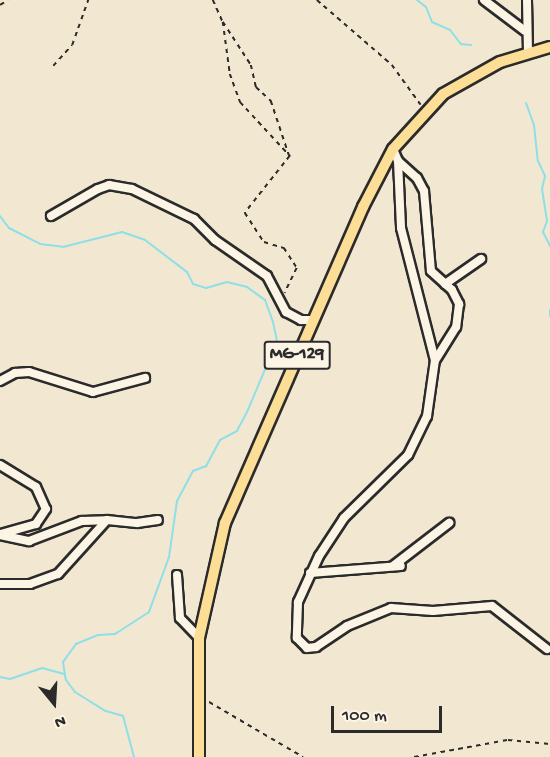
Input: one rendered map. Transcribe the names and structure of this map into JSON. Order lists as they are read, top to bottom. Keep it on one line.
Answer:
{"streets":{"main road":["MG-129"]},"scale_bar":"100 m","north":"bottom"}
